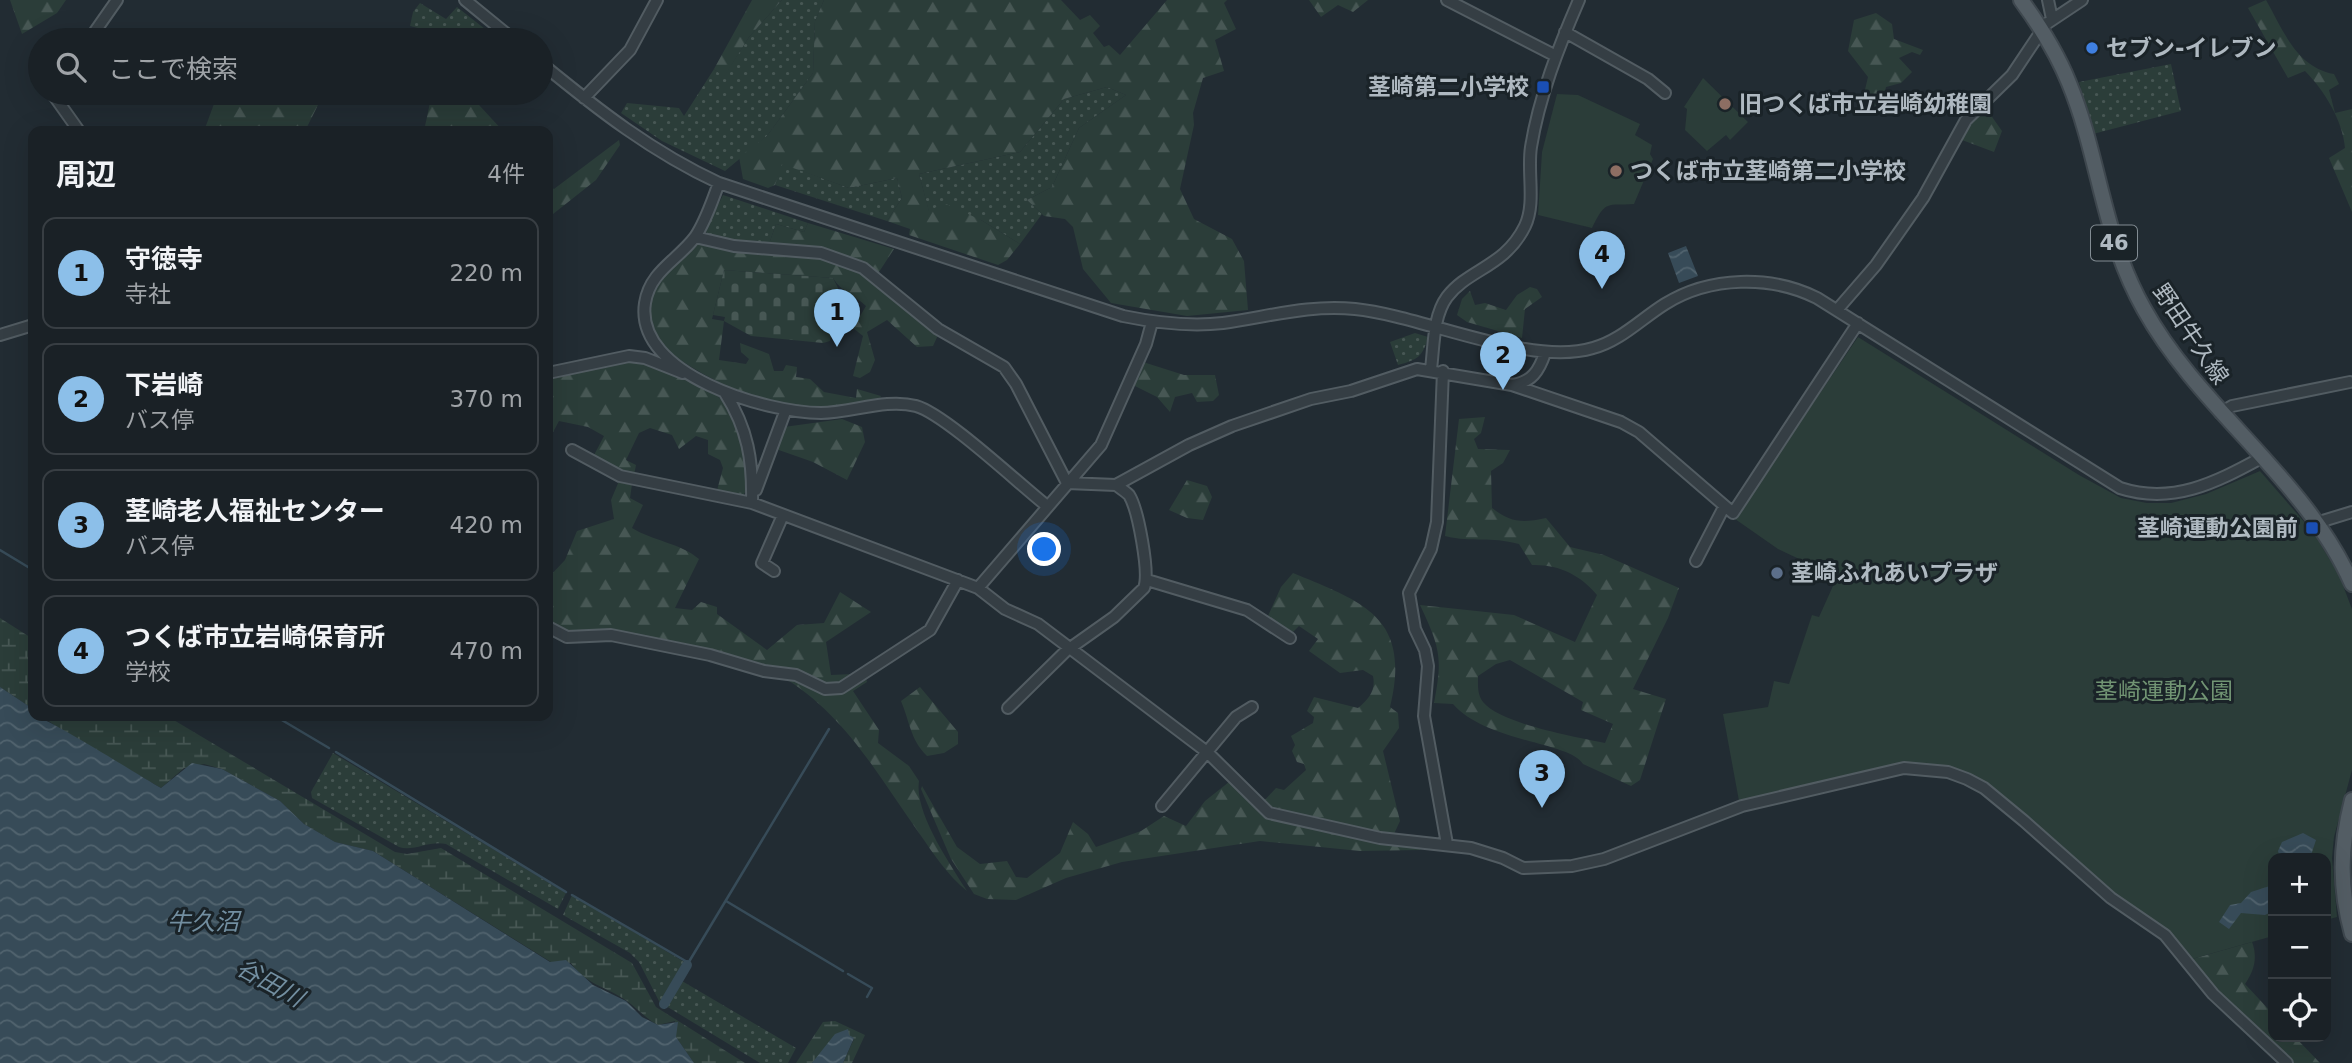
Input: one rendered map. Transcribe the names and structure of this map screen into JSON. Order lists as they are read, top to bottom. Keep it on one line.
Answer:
{"streets":{"main road":["46","野田牛久線"]},"water":["牛久沼","谷田川"],"parks":["茎崎運動公園"],"places":{"other":["セブン-イレブン","旧つくば市立岩崎幼稚園","つくば市立茎崎第二小学校","茎崎ふれあいプラザ"],"transit":["茎崎第二小学校","茎崎運動公園前"]},"page":{"search":"ここで検索","heading":["周辺","4件"],"list":[{"mark":"1","name":"守徳寺","note":"寺社","value":"220 m"},{"mark":"2","name":"下岩崎","note":"バス停","value":"370 m"},{"mark":"3","name":"茎崎老人福祉センター","note":"バス停","value":"420 m"},{"mark":"4","name":"つくば市立岩崎保育所","note":"学校","value":"470 m"}],"pins":["4","1","2","3"],"map_buttons":["+","−"]}}
